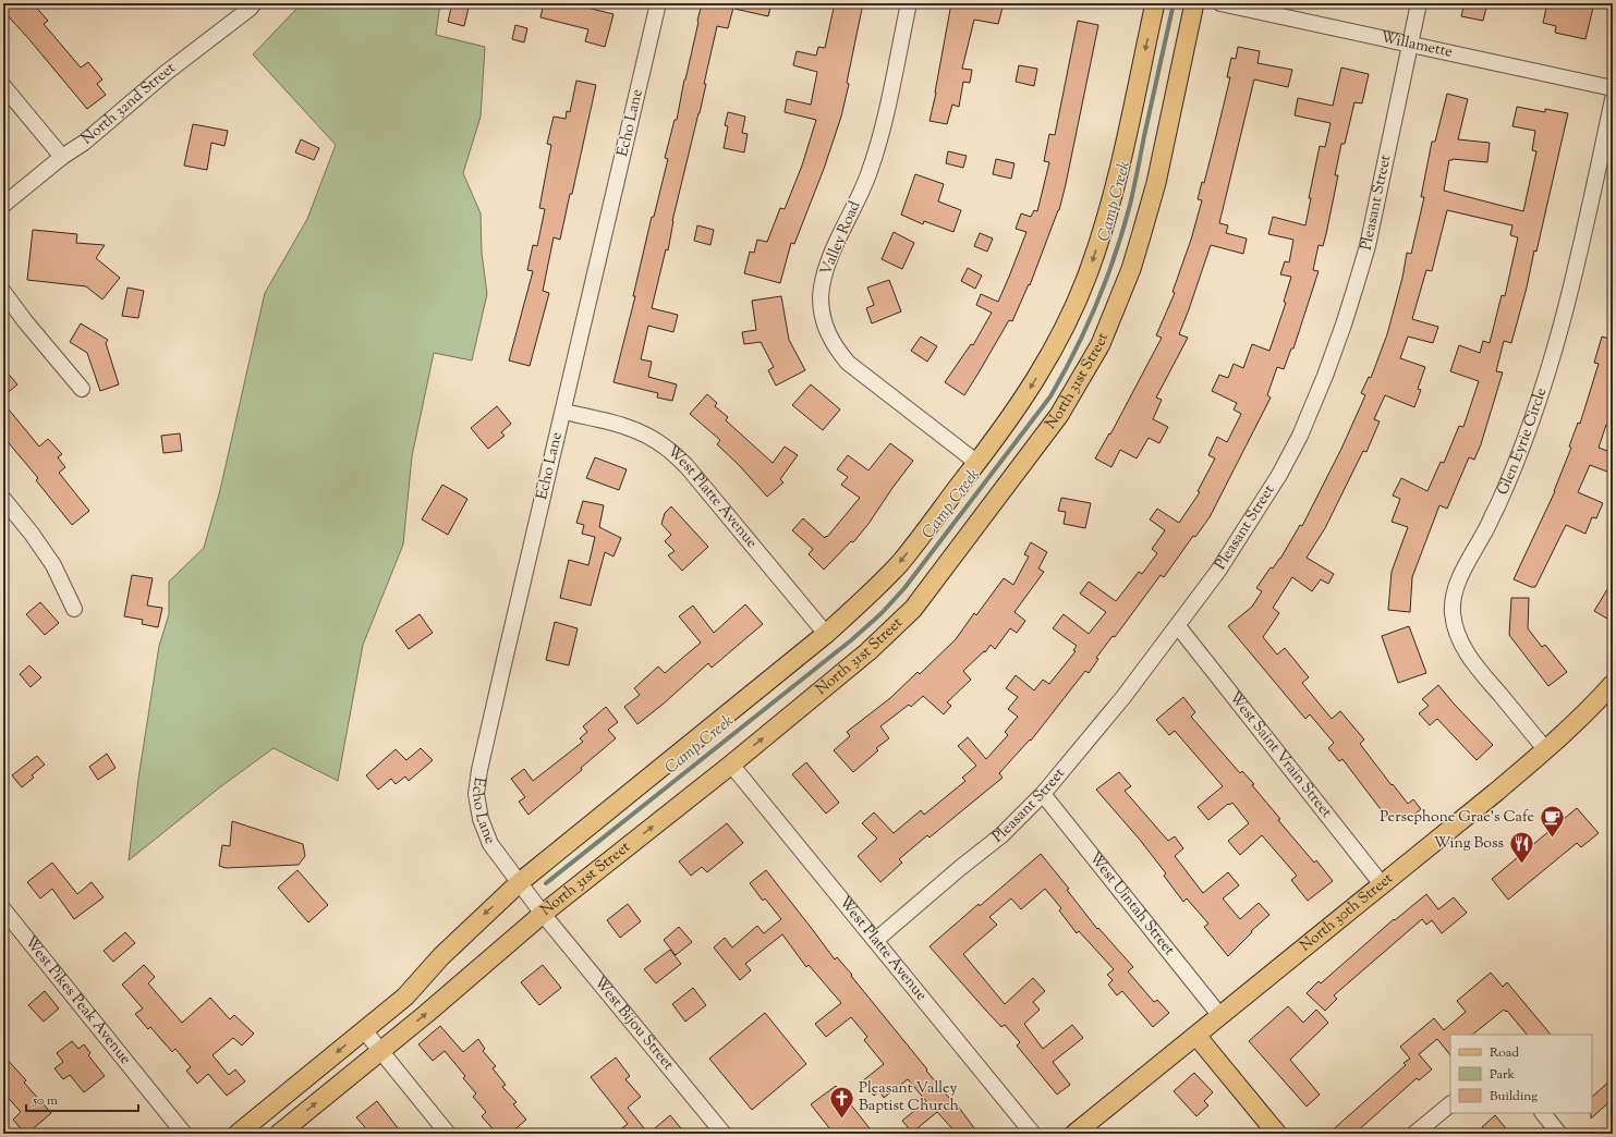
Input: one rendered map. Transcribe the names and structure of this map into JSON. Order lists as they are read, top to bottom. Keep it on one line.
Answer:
{"streets":{"main road":["North 31st Street","North 30th Street"],"street":["Willamette","North 32nd Street","Echo Lane","Pleasant Street","Valley Road","Glen Eyrie Circle","West Platte Avenue","West Saint Vrain Street","West Uintah Street","West Pikes Peak Avenue","West Bijou Street"]},"crossings":[["Willamette","Pleasant Street"],["Echo Lane","North 31st Street"],["Echo Lane","West Platte Avenue"],["Echo Lane","West Bijou Street"],["Pleasant Street","West Platte Avenue"],["Pleasant Street","West Saint Vrain Street"],["Pleasant Street","West Uintah Street"],["North 31st Street","West Platte Avenue"],["North 31st Street","West Bijou Street"],["Glen Eyrie Circle","North 30th Street"],["West Saint Vrain Street","North 30th Street"],["West Uintah Street","North 30th Street"]],"water":["Camp Creek"],"places":{"cafe":["Persephone Grae's Cafe"],"restaurant":["Wing Boss"],"church":["Pleasant Valley Baptist Church"]},"legend":["Road","Park","Building"],"scale_bar":"50 m"}
